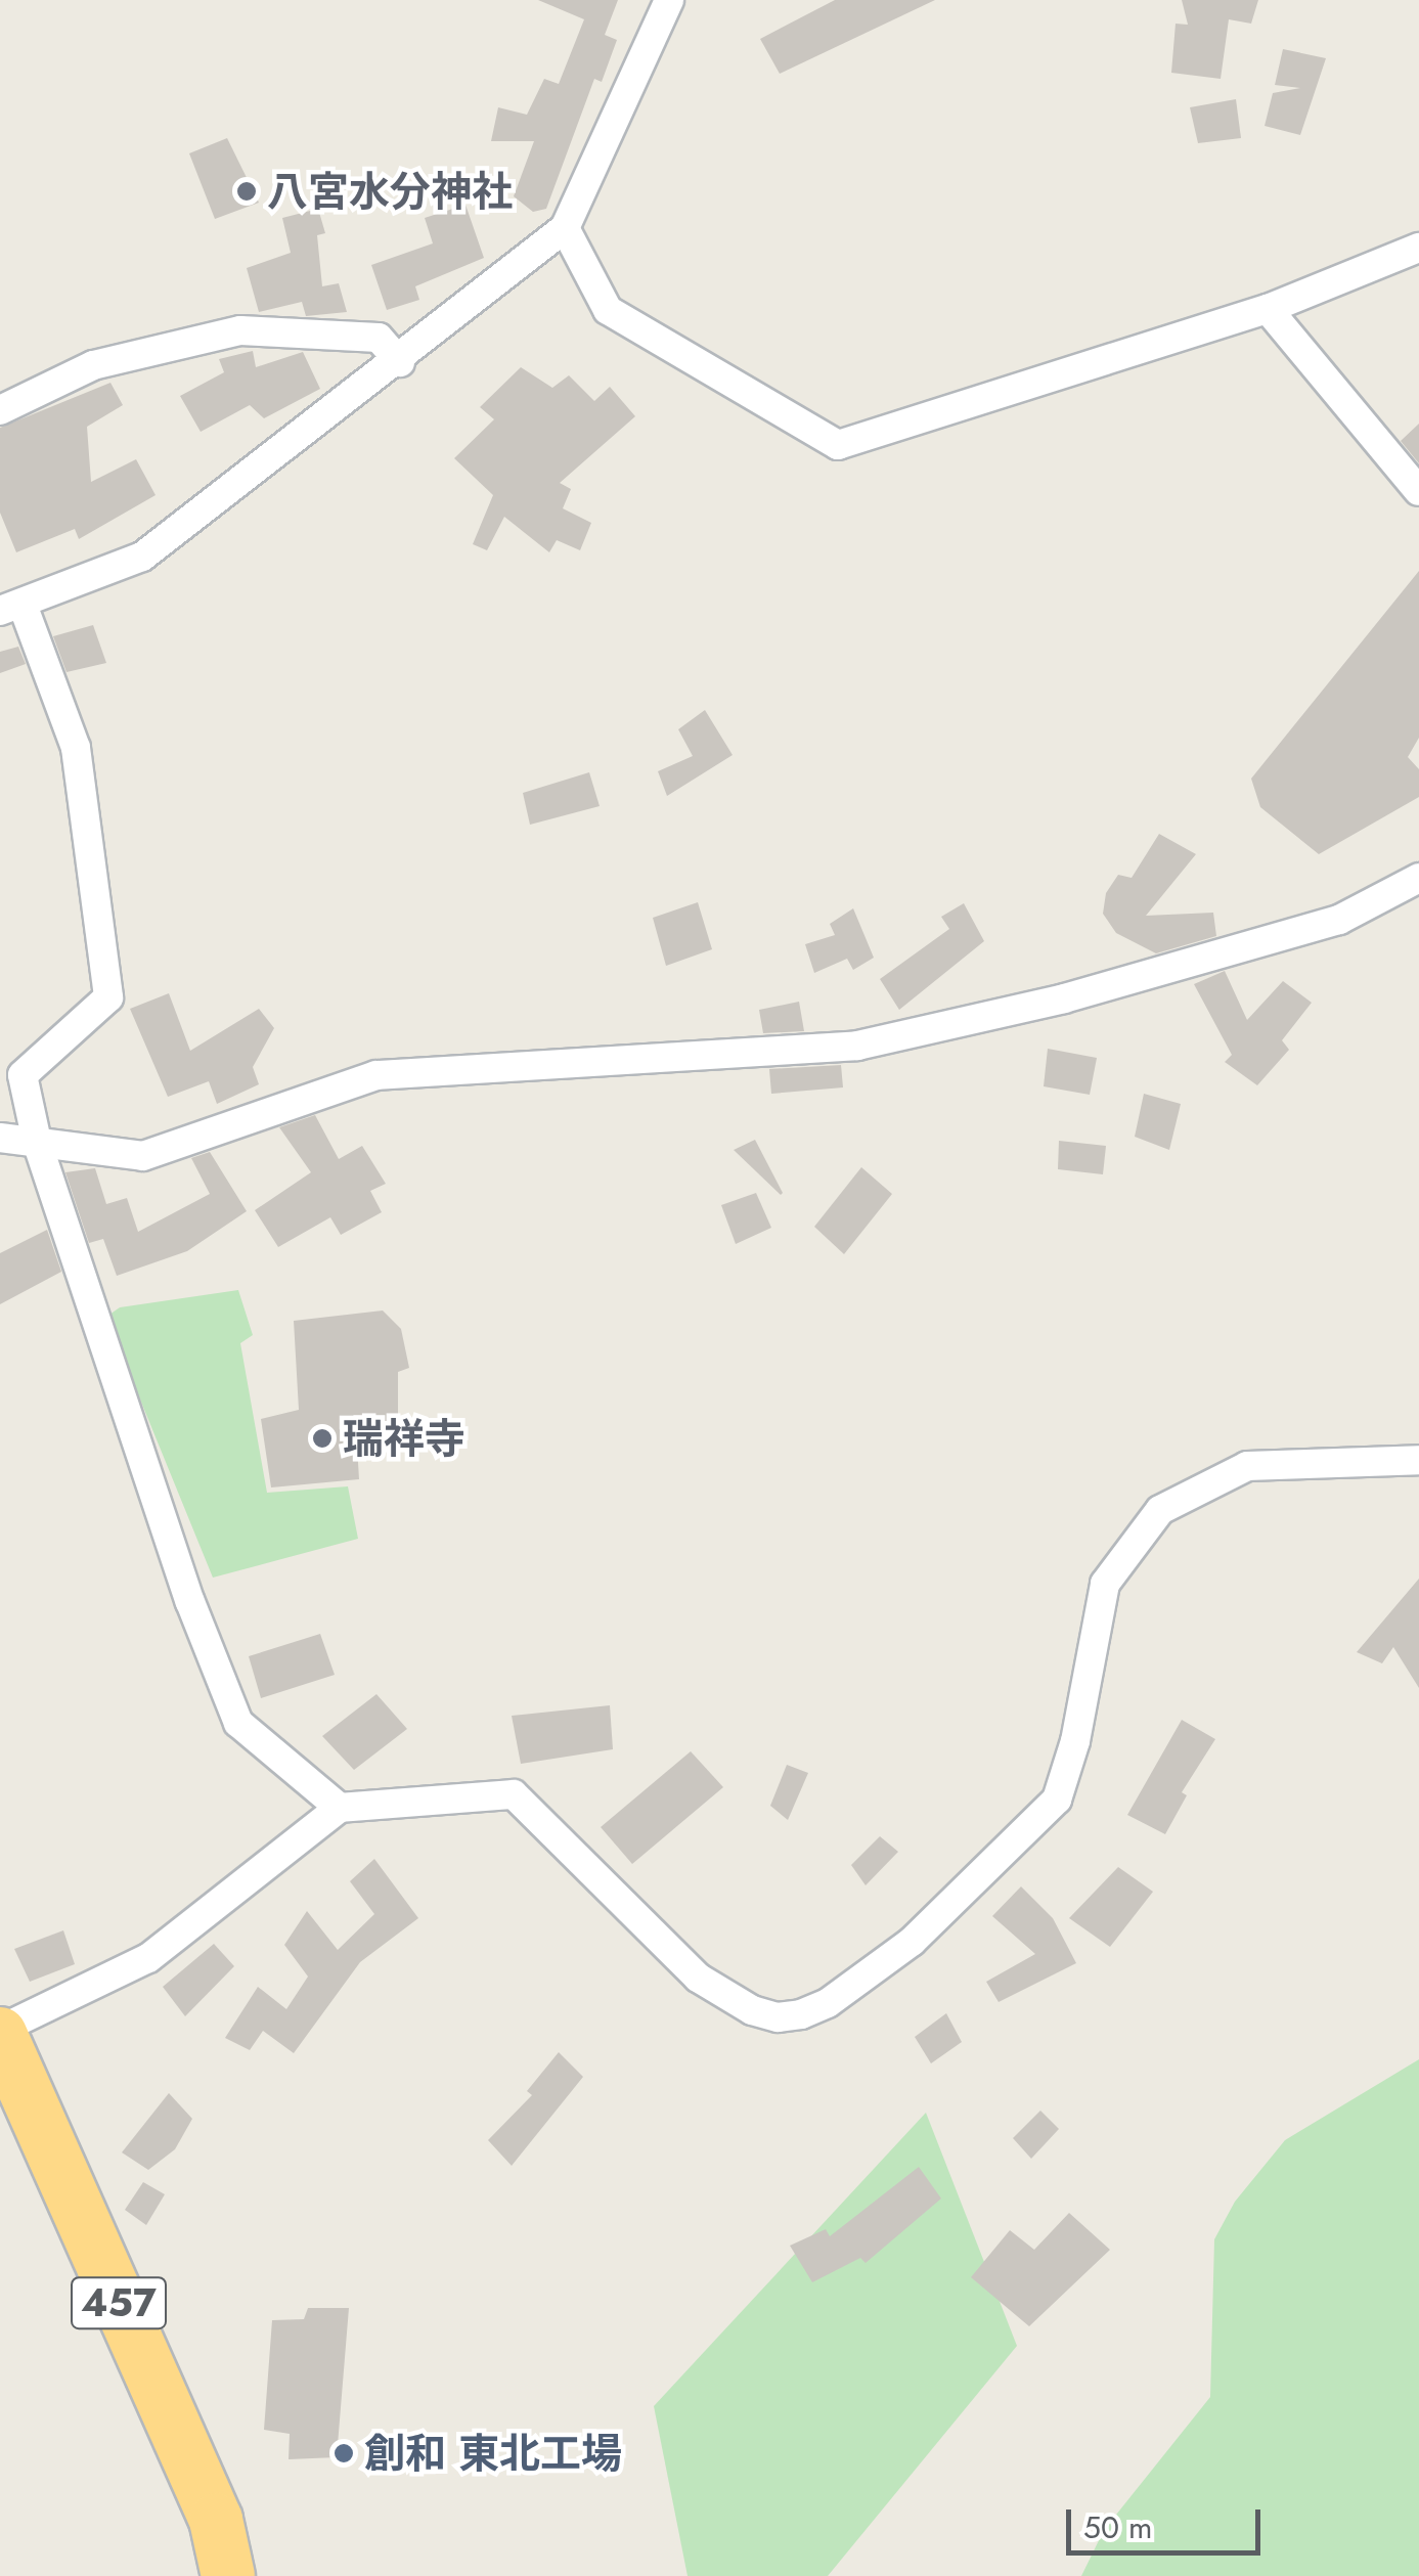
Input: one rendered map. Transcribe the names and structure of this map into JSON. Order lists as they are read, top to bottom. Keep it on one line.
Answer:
{"streets":{"highway":["457"]},"places":["八宮水分神社","瑞祥寺","創和 東北工場"],"scale_bar":"50 m"}
